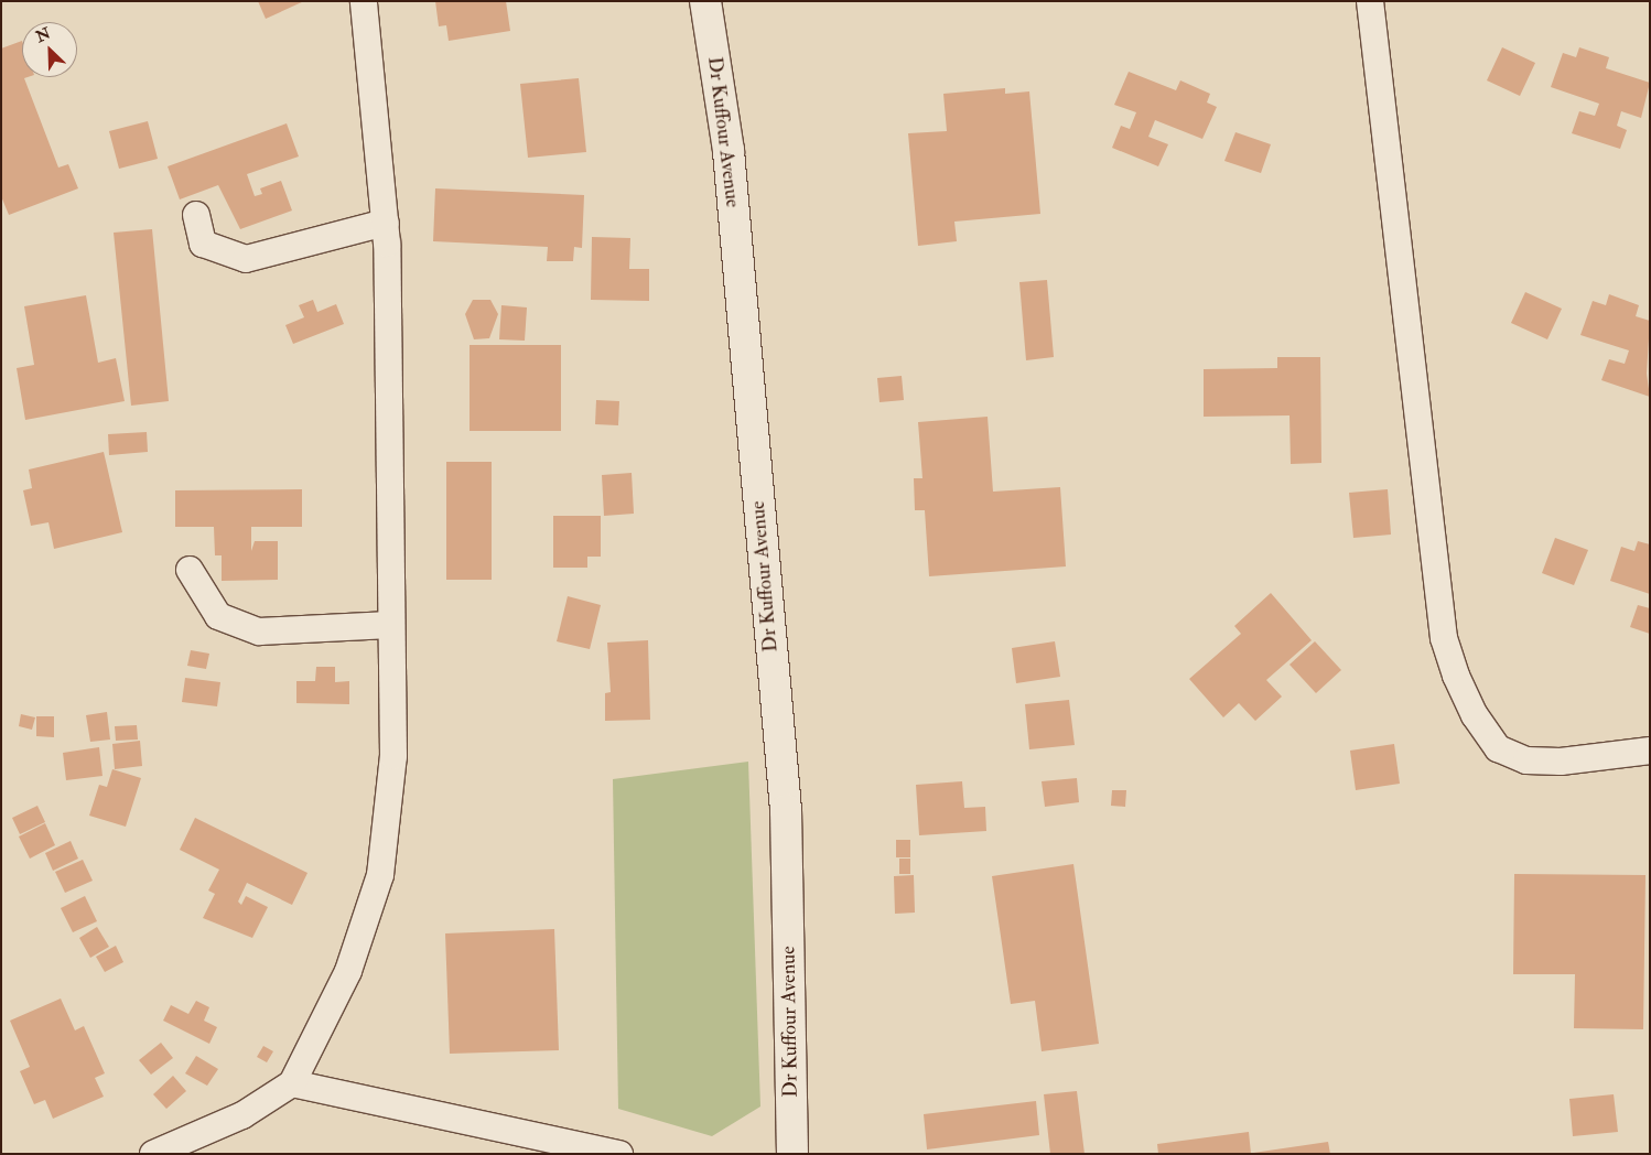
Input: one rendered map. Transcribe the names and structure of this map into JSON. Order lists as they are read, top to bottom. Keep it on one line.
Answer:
{"streets":{"main road":["Dr Kuffour Avenue"]},"north":"top left"}
